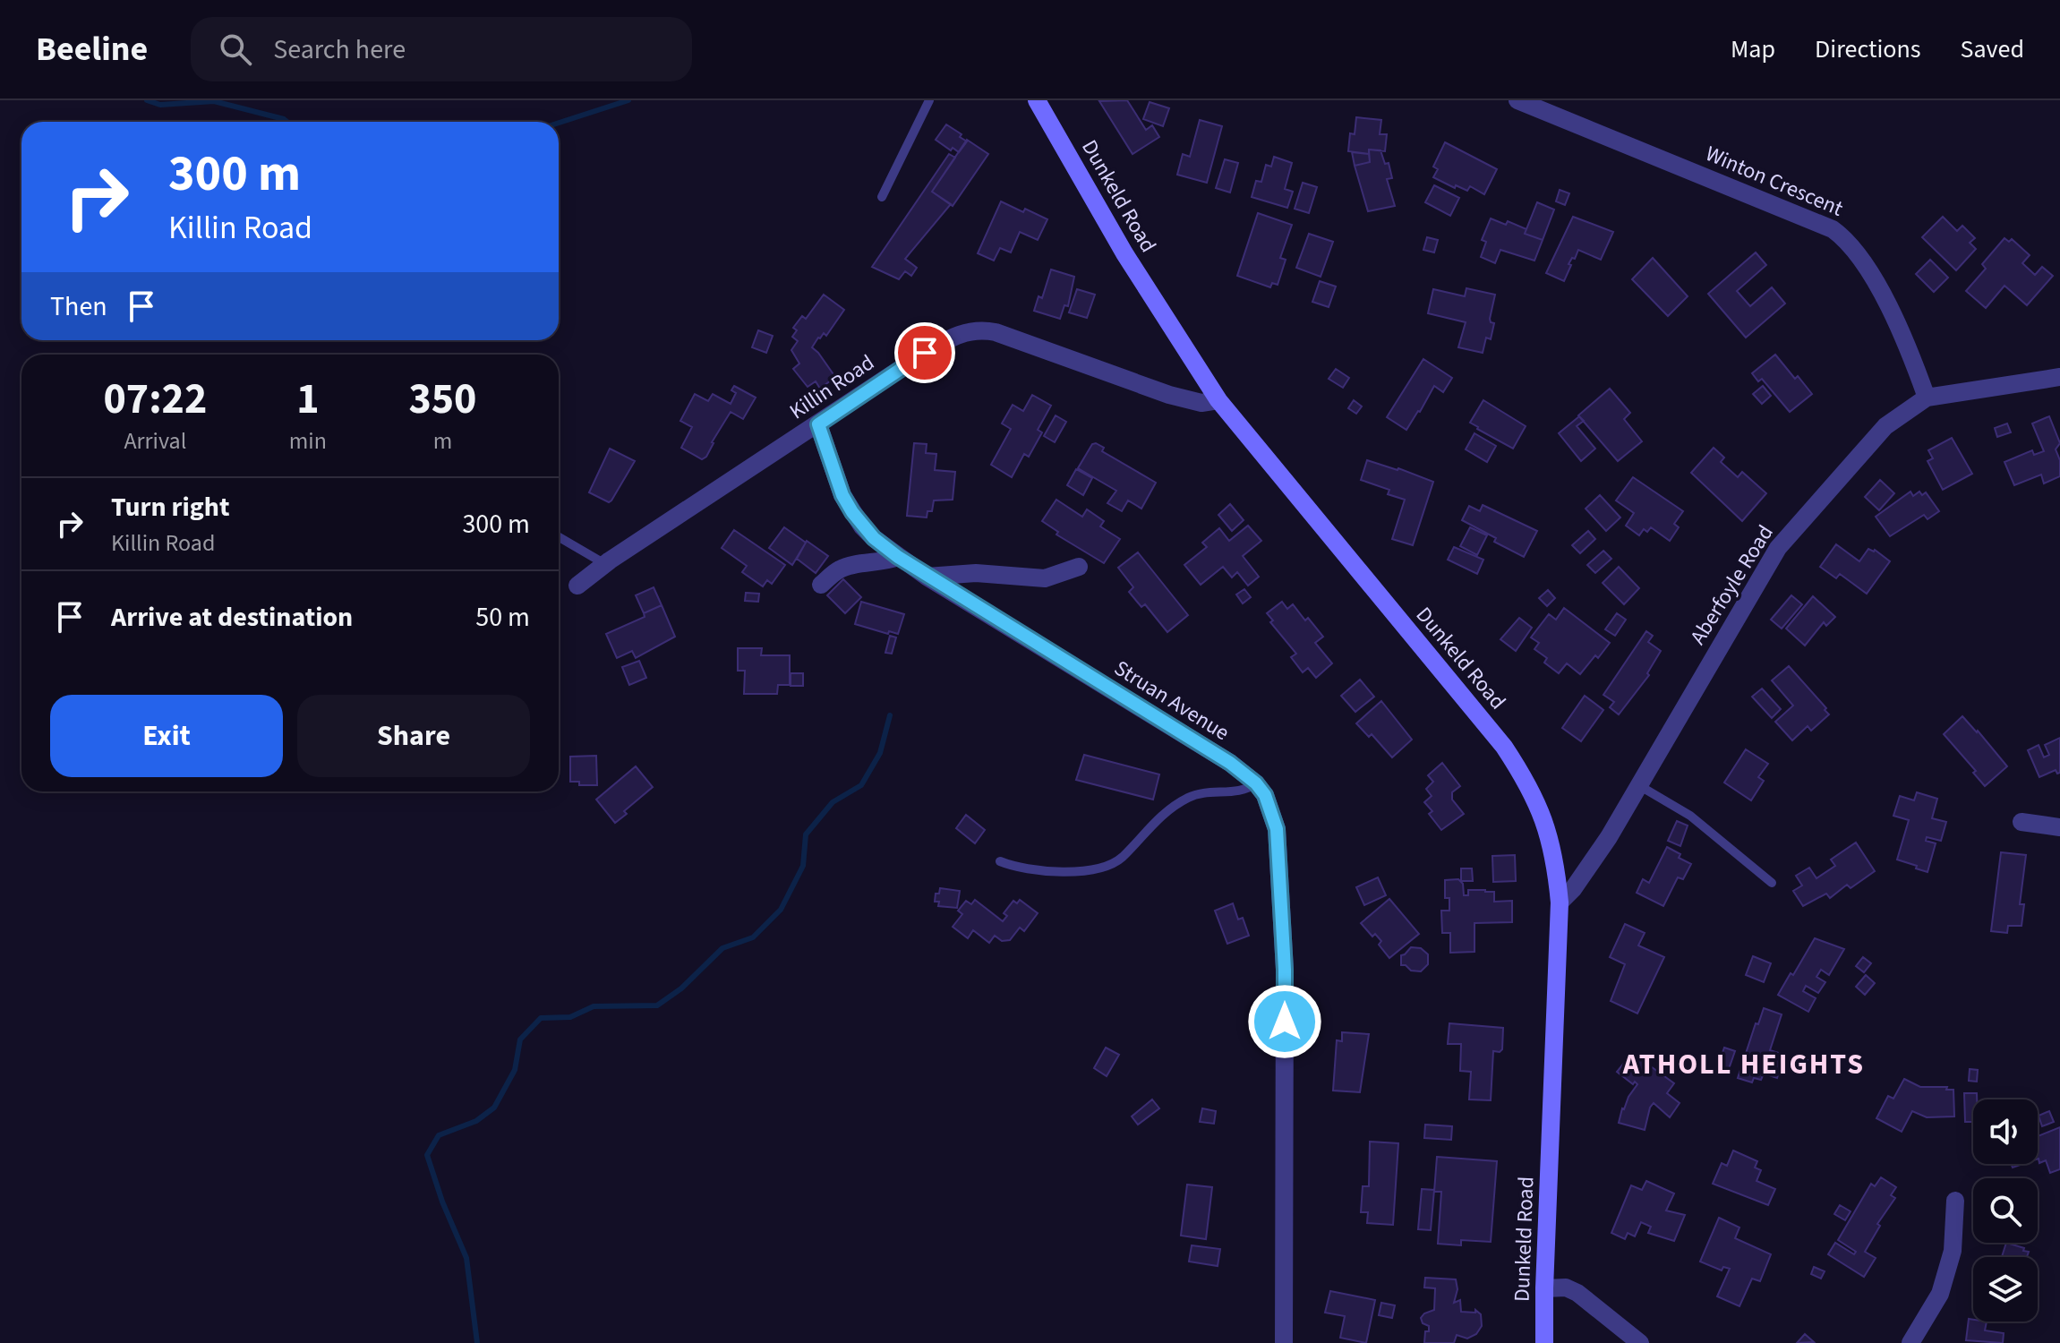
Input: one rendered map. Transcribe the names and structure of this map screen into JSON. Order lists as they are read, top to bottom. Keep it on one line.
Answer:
{"streets":{"main road":["Dunkeld Road"],"street":["Winton Crescent","Killin Road","Aberfoyle Road","Struan Avenue"]},"crossings":[["Winton Crescent","Aberfoyle Road"],["Dunkeld Road","Killin Road"],["Dunkeld Road","Aberfoyle Road"],["Killin Road","Struan Avenue"]],"districts":["ATHOLL HEIGHTS"],"page":{"header":"Beeline","search":"Search here","nav":["Map","Directions","Saved"],"turn":["300 m","Killin Road"],"then":"Then","eta":["07:22","Arrival","1","min","350","m"],"list":[{"name":"Turn right","note":"Killin Road","value":"300 m"},{"name":"Arrive at destination","value":"50 m"}],"buttons":["Exit","Share"]}}
